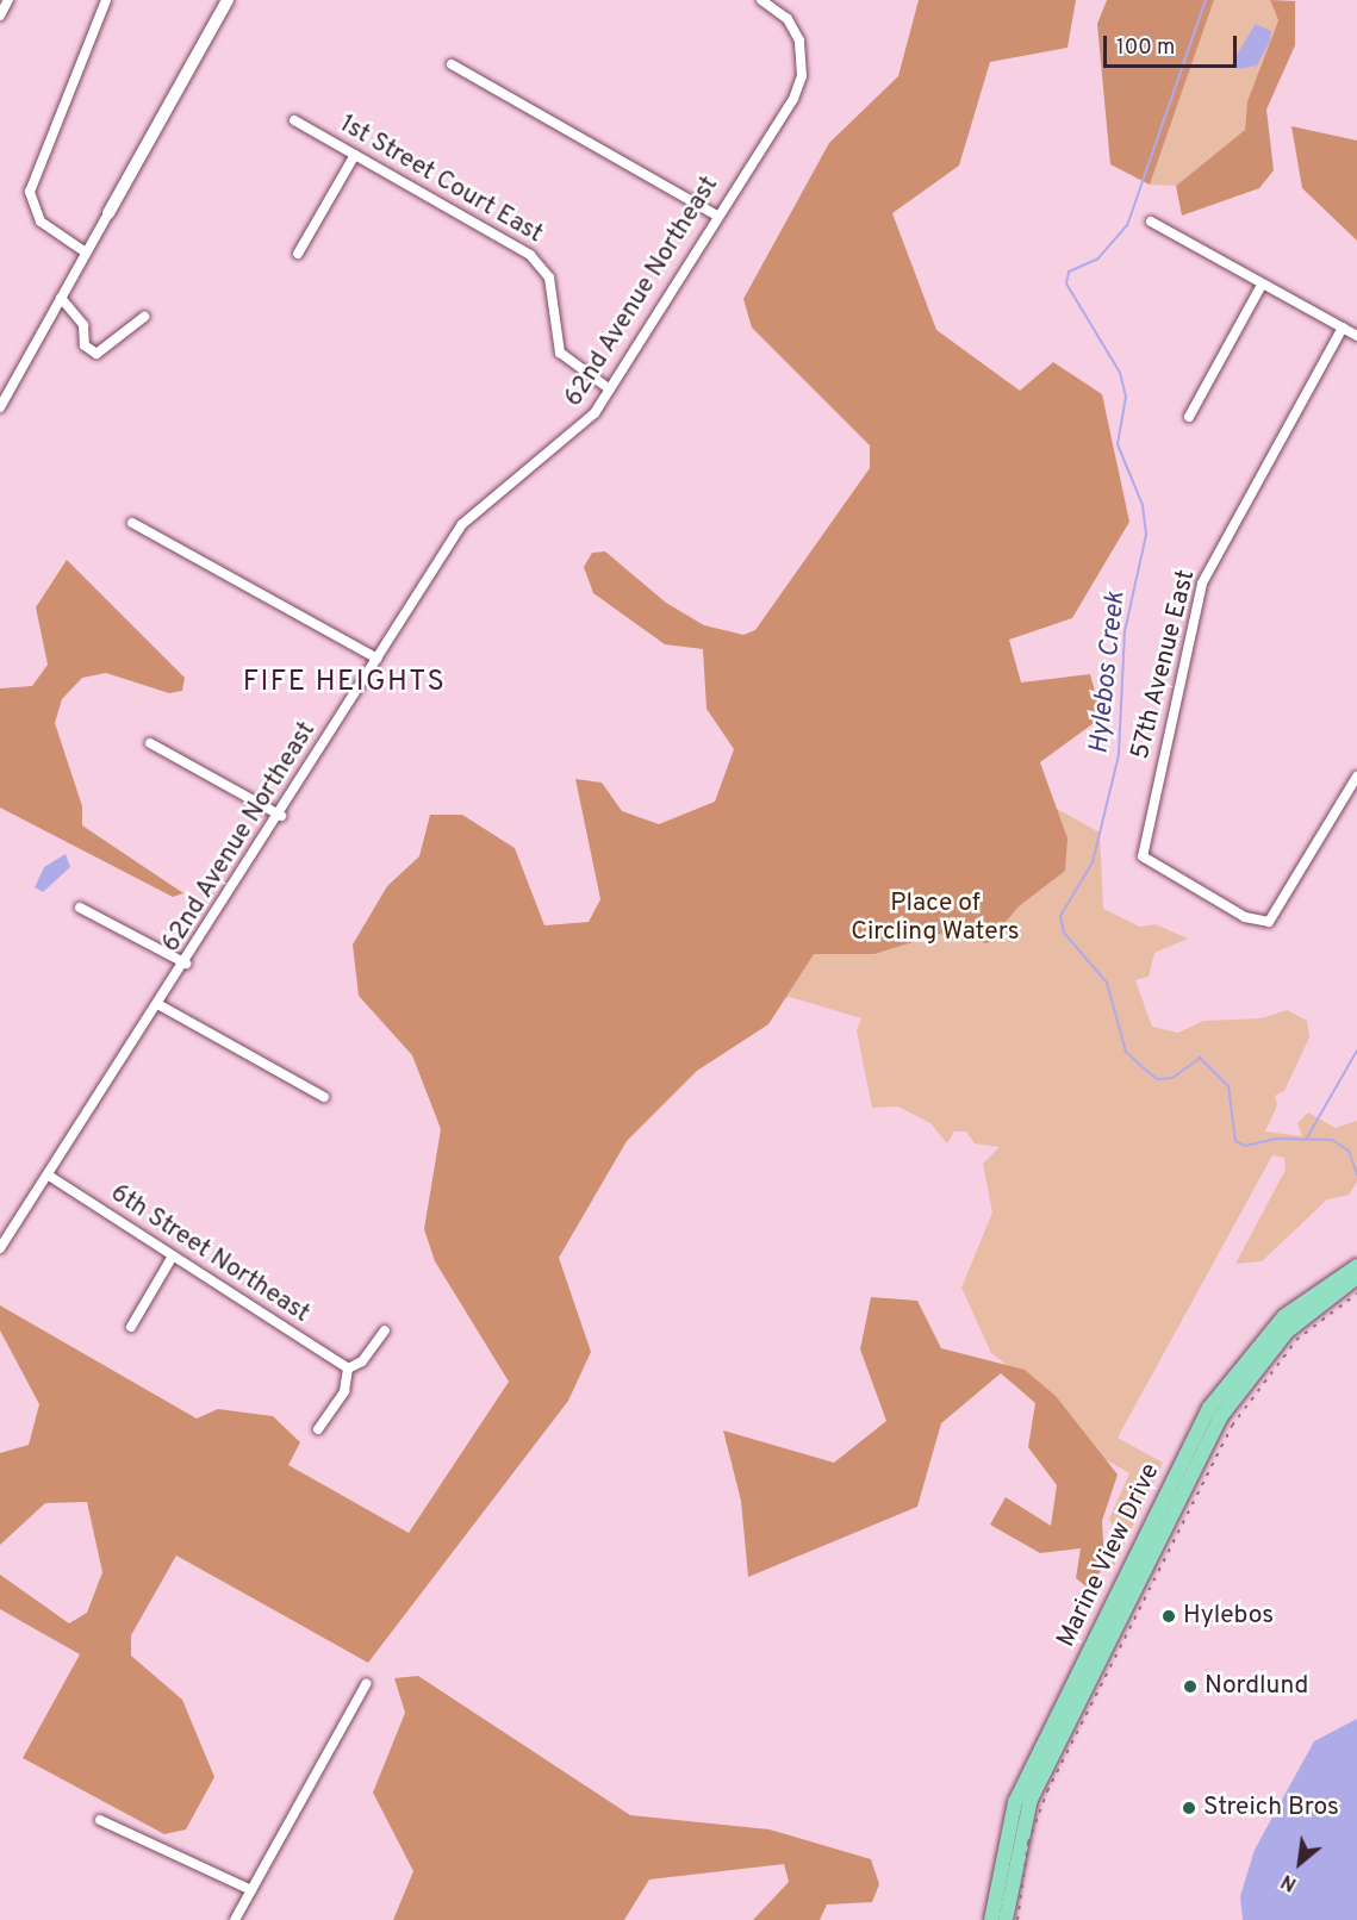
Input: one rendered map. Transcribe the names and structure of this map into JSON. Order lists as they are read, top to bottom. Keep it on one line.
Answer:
{"streets":{"main road":["Marine View Drive"],"street":["1st Street Court East","62nd Avenue Northeast","57th Avenue East","6th Street Northeast"]},"crossings":[["1st Street Court East","62nd Avenue Northeast"],["62nd Avenue Northeast","6th Street Northeast"]],"districts":["FIFE HEIGHTS"],"water":["Hylebos Creek"],"parks":["Place of Circling Waters"],"places":["Hylebos","Nordlund","Streich Bros"],"scale_bar":"100 m","north":"bottom left"}
